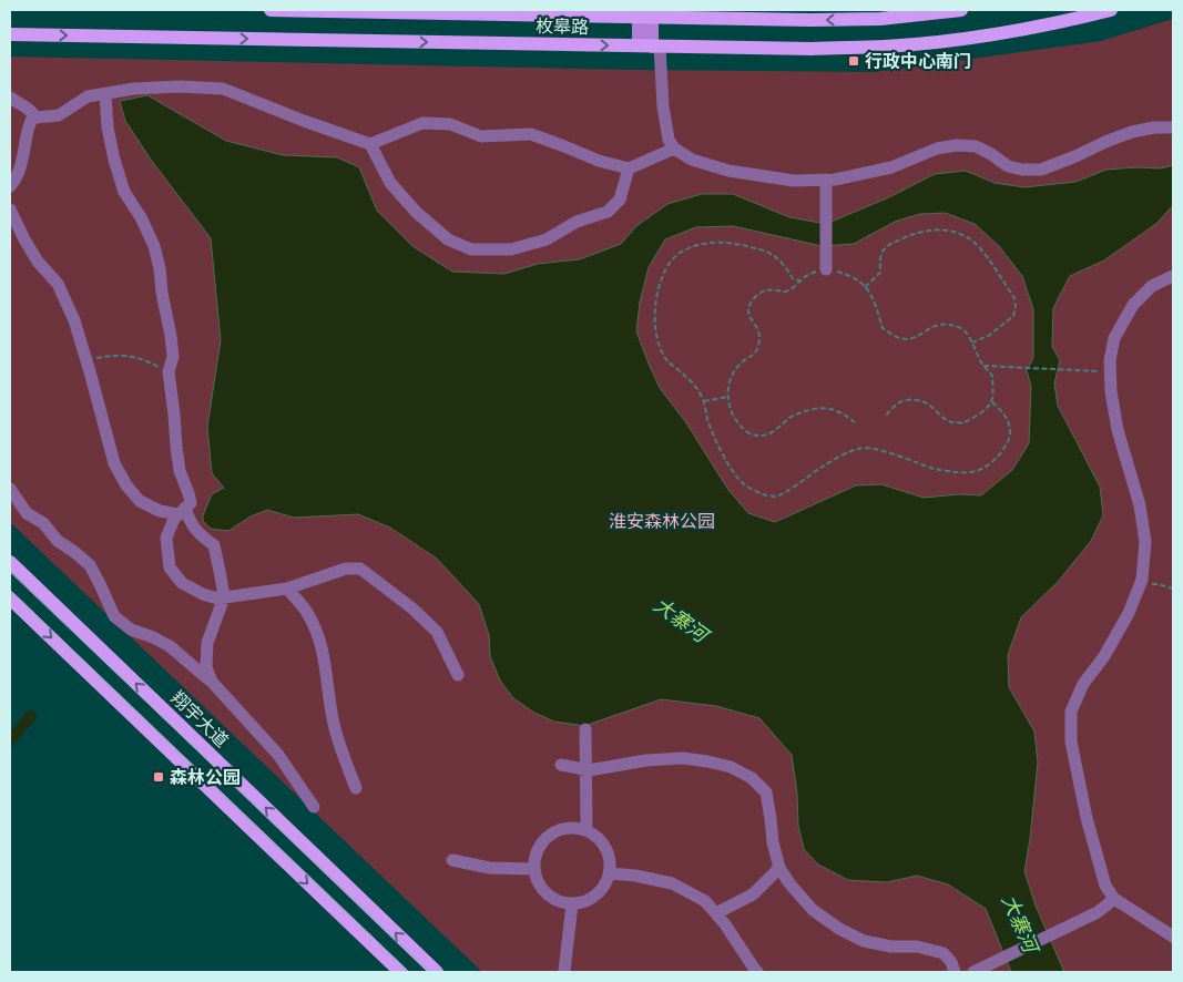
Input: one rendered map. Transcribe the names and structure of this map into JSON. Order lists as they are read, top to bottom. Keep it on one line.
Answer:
{"streets":{"main road":["枚皋路","翔宇大道"]},"water":["大寨河"],"parks":["淮安森林公园"],"places":{"transit":["行政中心南门","森林公园"]}}
